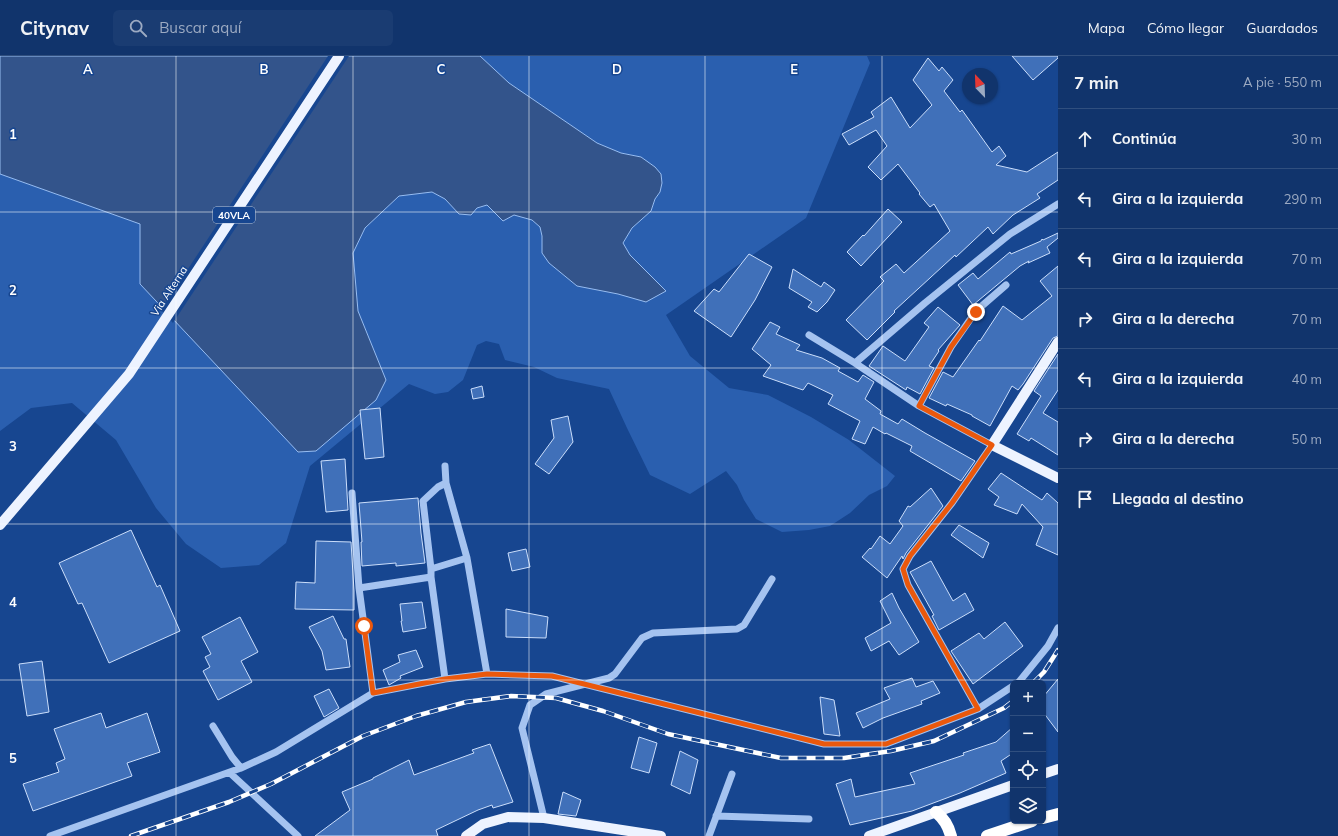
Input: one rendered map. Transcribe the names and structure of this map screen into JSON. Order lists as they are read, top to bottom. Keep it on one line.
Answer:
{"streets":{"main road":["40VLA","Via Alterna"]},"north":"top left","page":{"header":"Citynav","search":"Buscar aquí","nav":["Mapa","Cómo llegar","Guardados"],"heading":["7 min","A pie · 550 m"],"list":[["Continúa","30 m"],["Gira a la izquierda","290 m"],["Gira a la izquierda","70 m"],["Gira a la derecha","70 m"],["Gira a la izquierda","40 m"],["Gira a la derecha","50 m"],"Llegada al destino"],"map_buttons":["+","−"]},"grid":{"columns":["A","B","C","D","E"],"rows":["1","2","3","4","5"]}}
